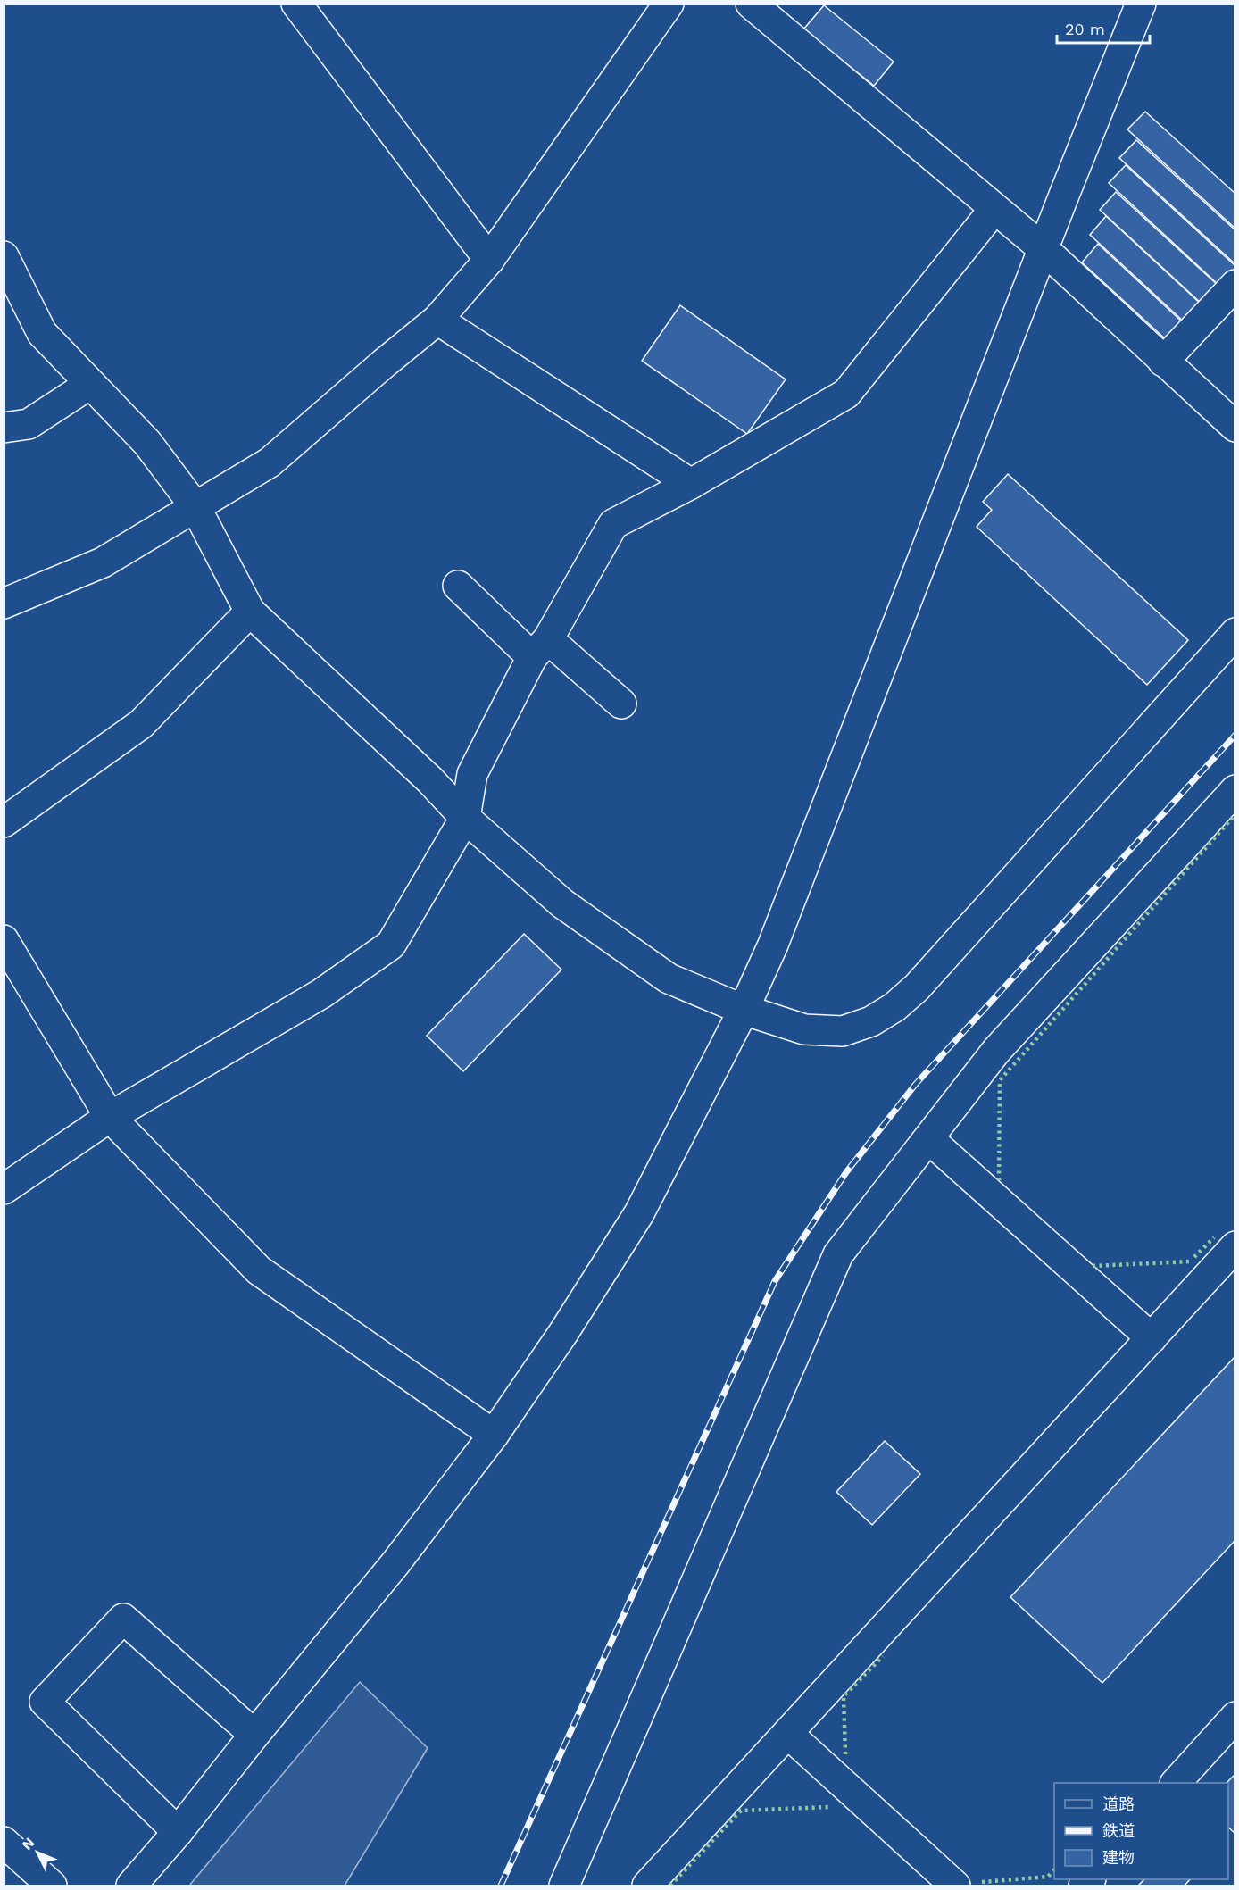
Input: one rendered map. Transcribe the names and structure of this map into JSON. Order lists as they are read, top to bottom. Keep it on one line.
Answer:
{"legend":["道路","鉄道","建物"],"scale_bar":"20 m","north":"top left"}
